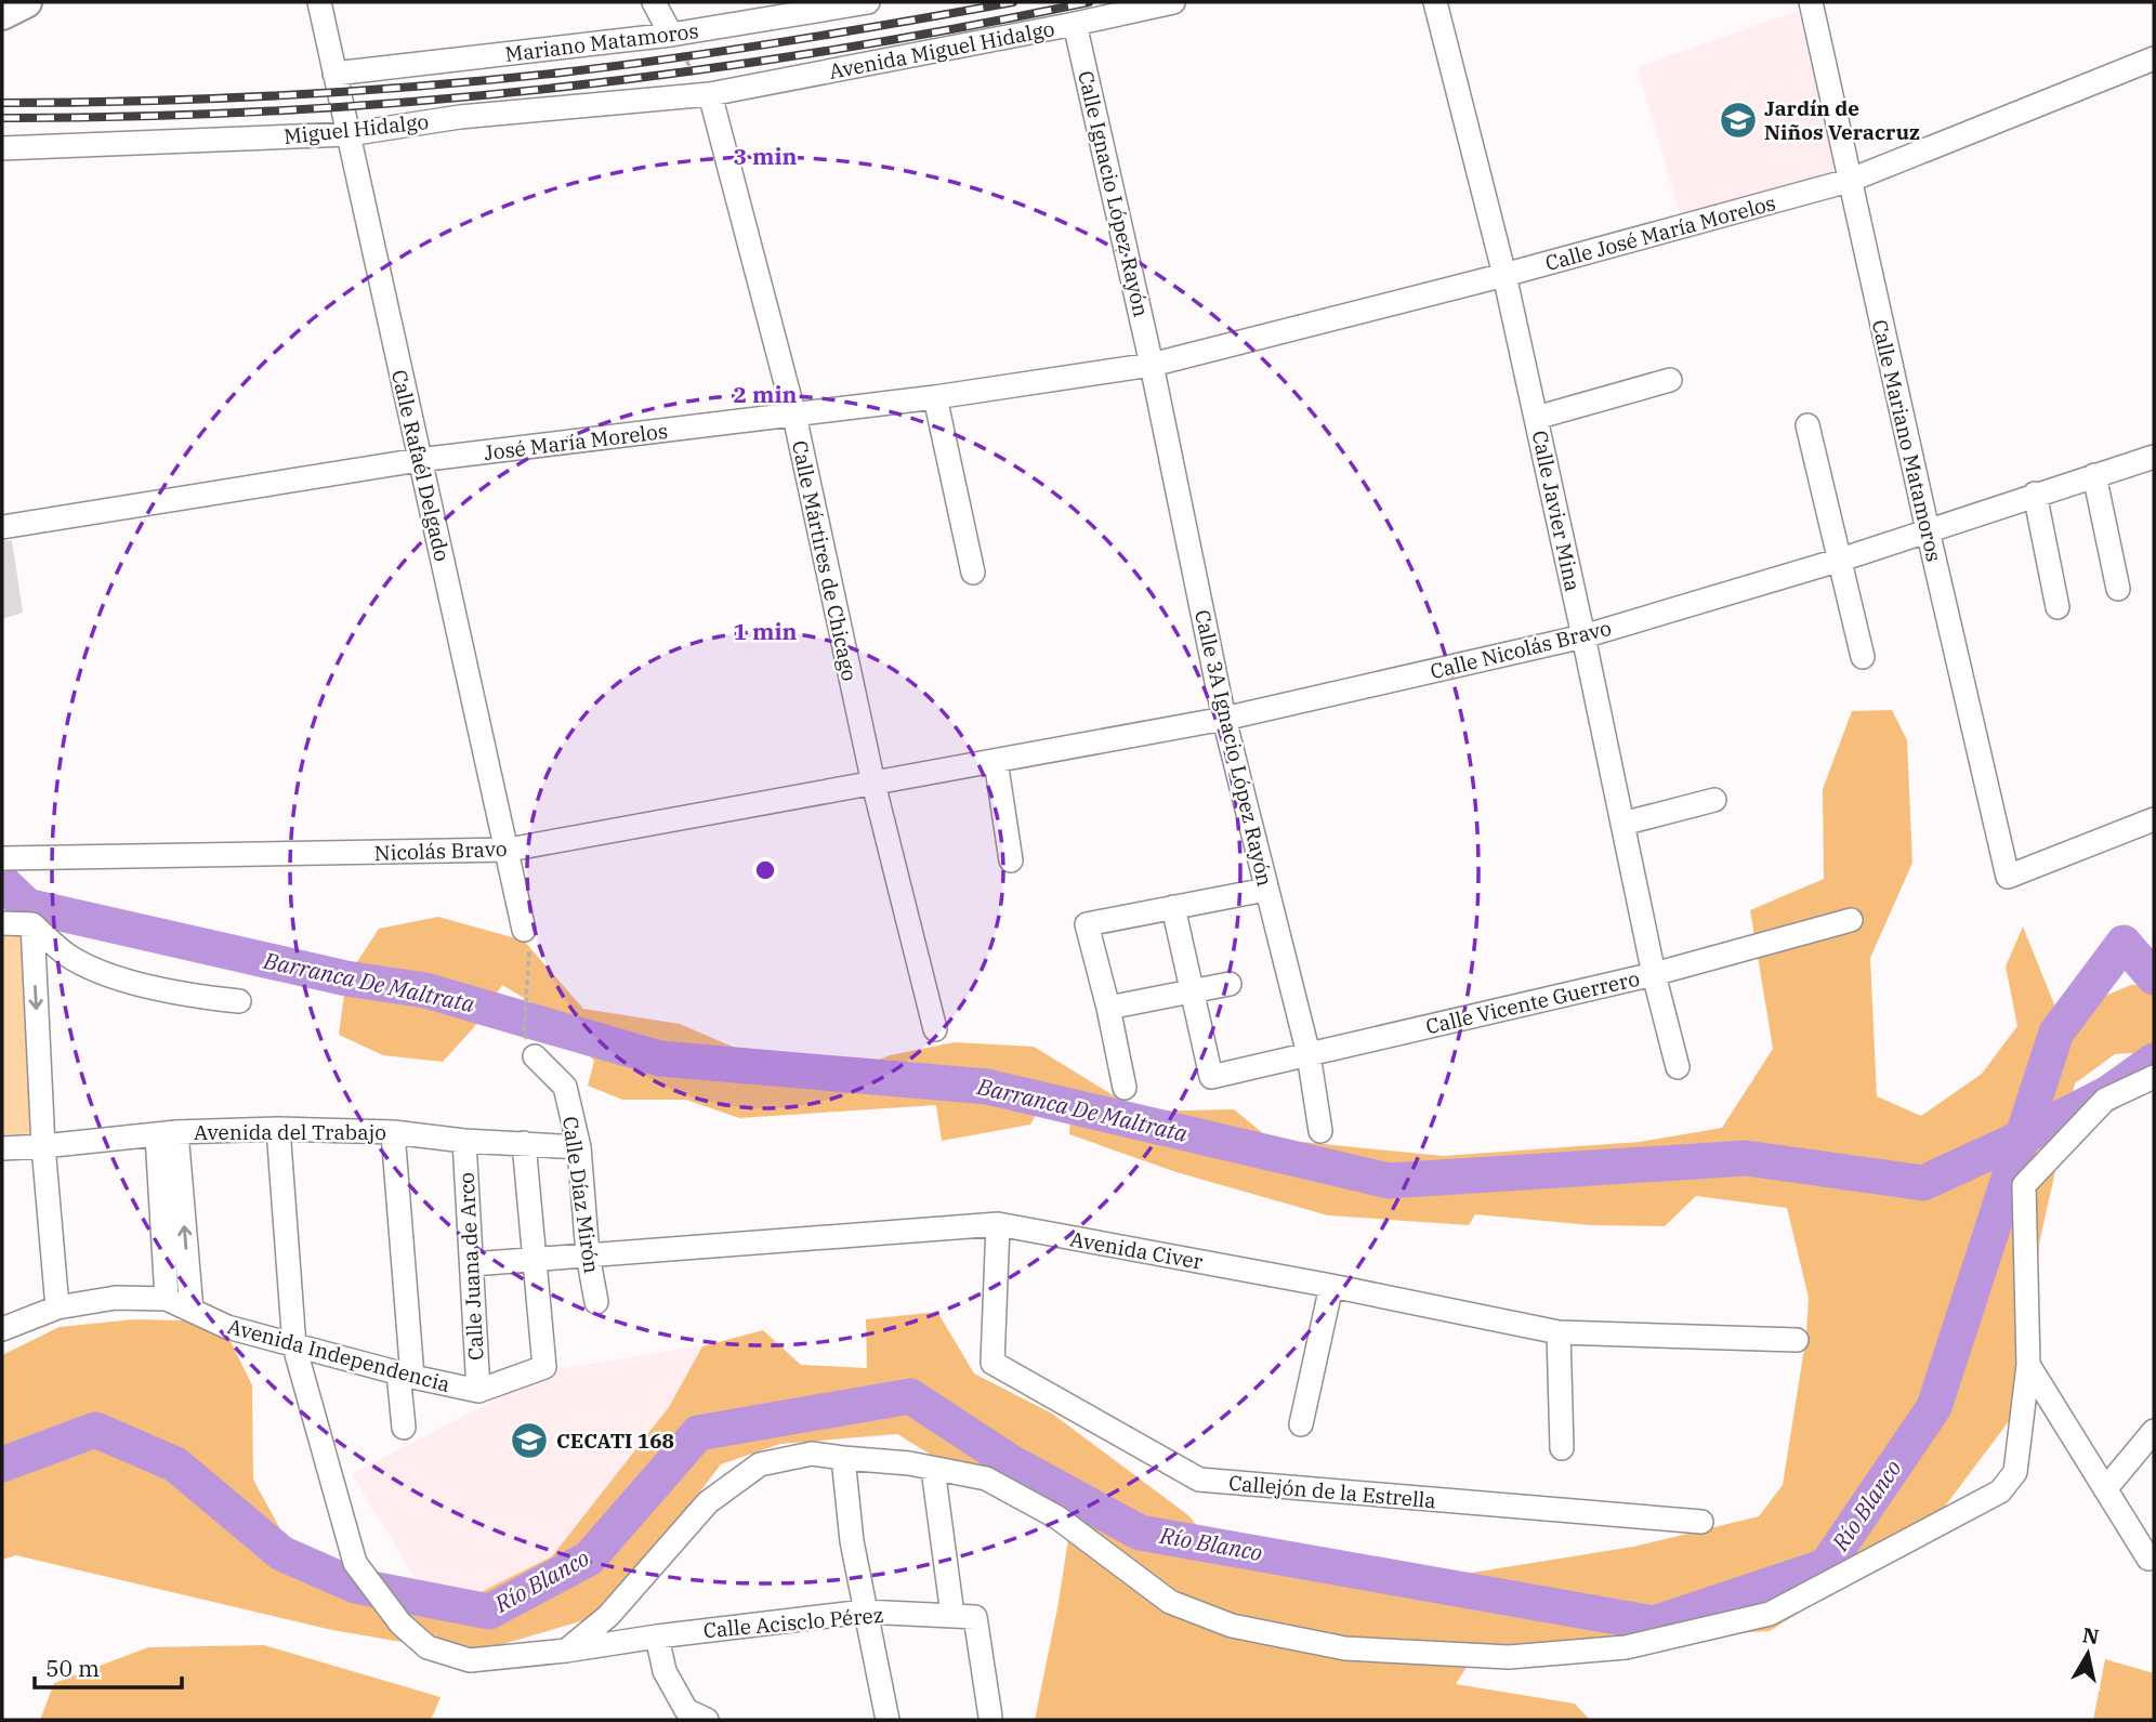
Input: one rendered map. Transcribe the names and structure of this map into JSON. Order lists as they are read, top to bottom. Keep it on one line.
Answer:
{"streets":{"street":["Mariano Matamoros","Avenida Miguel Hidalgo","Miguel Hidalgo","Calle Ignacio López Rayón","Calle José María Morelos","Calle Mariano Matamoros","José María Morelos","Calle Rafaél Delgado","Calle Javier Mina","Calle Mártires de Chicago","Calle Nicolás Bravo","Calle 3A Ignacio López Rayón","Nicolás Bravo","Calle Vicente Guerrero","Avenida del Trabajo","Calle Díaz Mirón","Avenida Civer","Calle Juana de Arco","Avenida Independencia","Callejón de la Estrella","Calle Acisclo Pérez"]},"crossings":[["Mariano Matamoros","Calle Rafaél Delgado"],["Avenida Miguel Hidalgo","Miguel Hidalgo"],["Avenida Miguel Hidalgo","Calle Ignacio López Rayón"],["Avenida Miguel Hidalgo","Calle Mártires de Chicago"],["Miguel Hidalgo","Calle Rafaél Delgado"],["Miguel Hidalgo","Calle Mártires de Chicago"],["Calle Ignacio López Rayón","Calle José María Morelos"],["Calle Ignacio López Rayón","José María Morelos"],["Calle Ignacio López Rayón","Calle 3A Ignacio López Rayón"],["Calle José María Morelos","Calle Mariano Matamoros"],["Calle José María Morelos","José María Morelos"],["Calle José María Morelos","Calle Javier Mina"],["Calle José María Morelos","Calle 3A Ignacio López Rayón"],["Calle Mariano Matamoros","Calle Nicolás Bravo"],["José María Morelos","Calle Rafaél Delgado"],["José María Morelos","Calle Mártires de Chicago"],["José María Morelos","Calle 3A Ignacio López Rayón"],["Calle Rafaél Delgado","Nicolás Bravo"],["Calle Javier Mina","Calle Nicolás Bravo"],["Calle Javier Mina","Calle Vicente Guerrero"],["Calle Mártires de Chicago","Calle Nicolás Bravo"],["Calle Mártires de Chicago","Nicolás Bravo"],["Calle Nicolás Bravo","Calle 3A Ignacio López Rayón"],["Calle Nicolás Bravo","Nicolás Bravo"],["Calle 3A Ignacio López Rayón","Calle Vicente Guerrero"],["Avenida del Trabajo","Calle Díaz Mirón"],["Avenida del Trabajo","Calle Juana de Arco"],["Avenida del Trabajo","Calle Acisclo Pérez"],["Calle Díaz Mirón","Avenida Civer"],["Avenida Civer","Calle Juana de Arco"],["Avenida Civer","Avenida Independencia"],["Avenida Civer","Callejón de la Estrella"],["Calle Juana de Arco","Avenida Independencia"],["Avenida Independencia","Calle Acisclo Pérez"]],"water":["Barranca De Maltrata","Río Blanco"],"places":{"school or university":["Jardín de Niños Veracruz","CECATI 168"]},"scale_bar":"50 m","north":"top","rings":["3 min","2 min","1 min"]}
